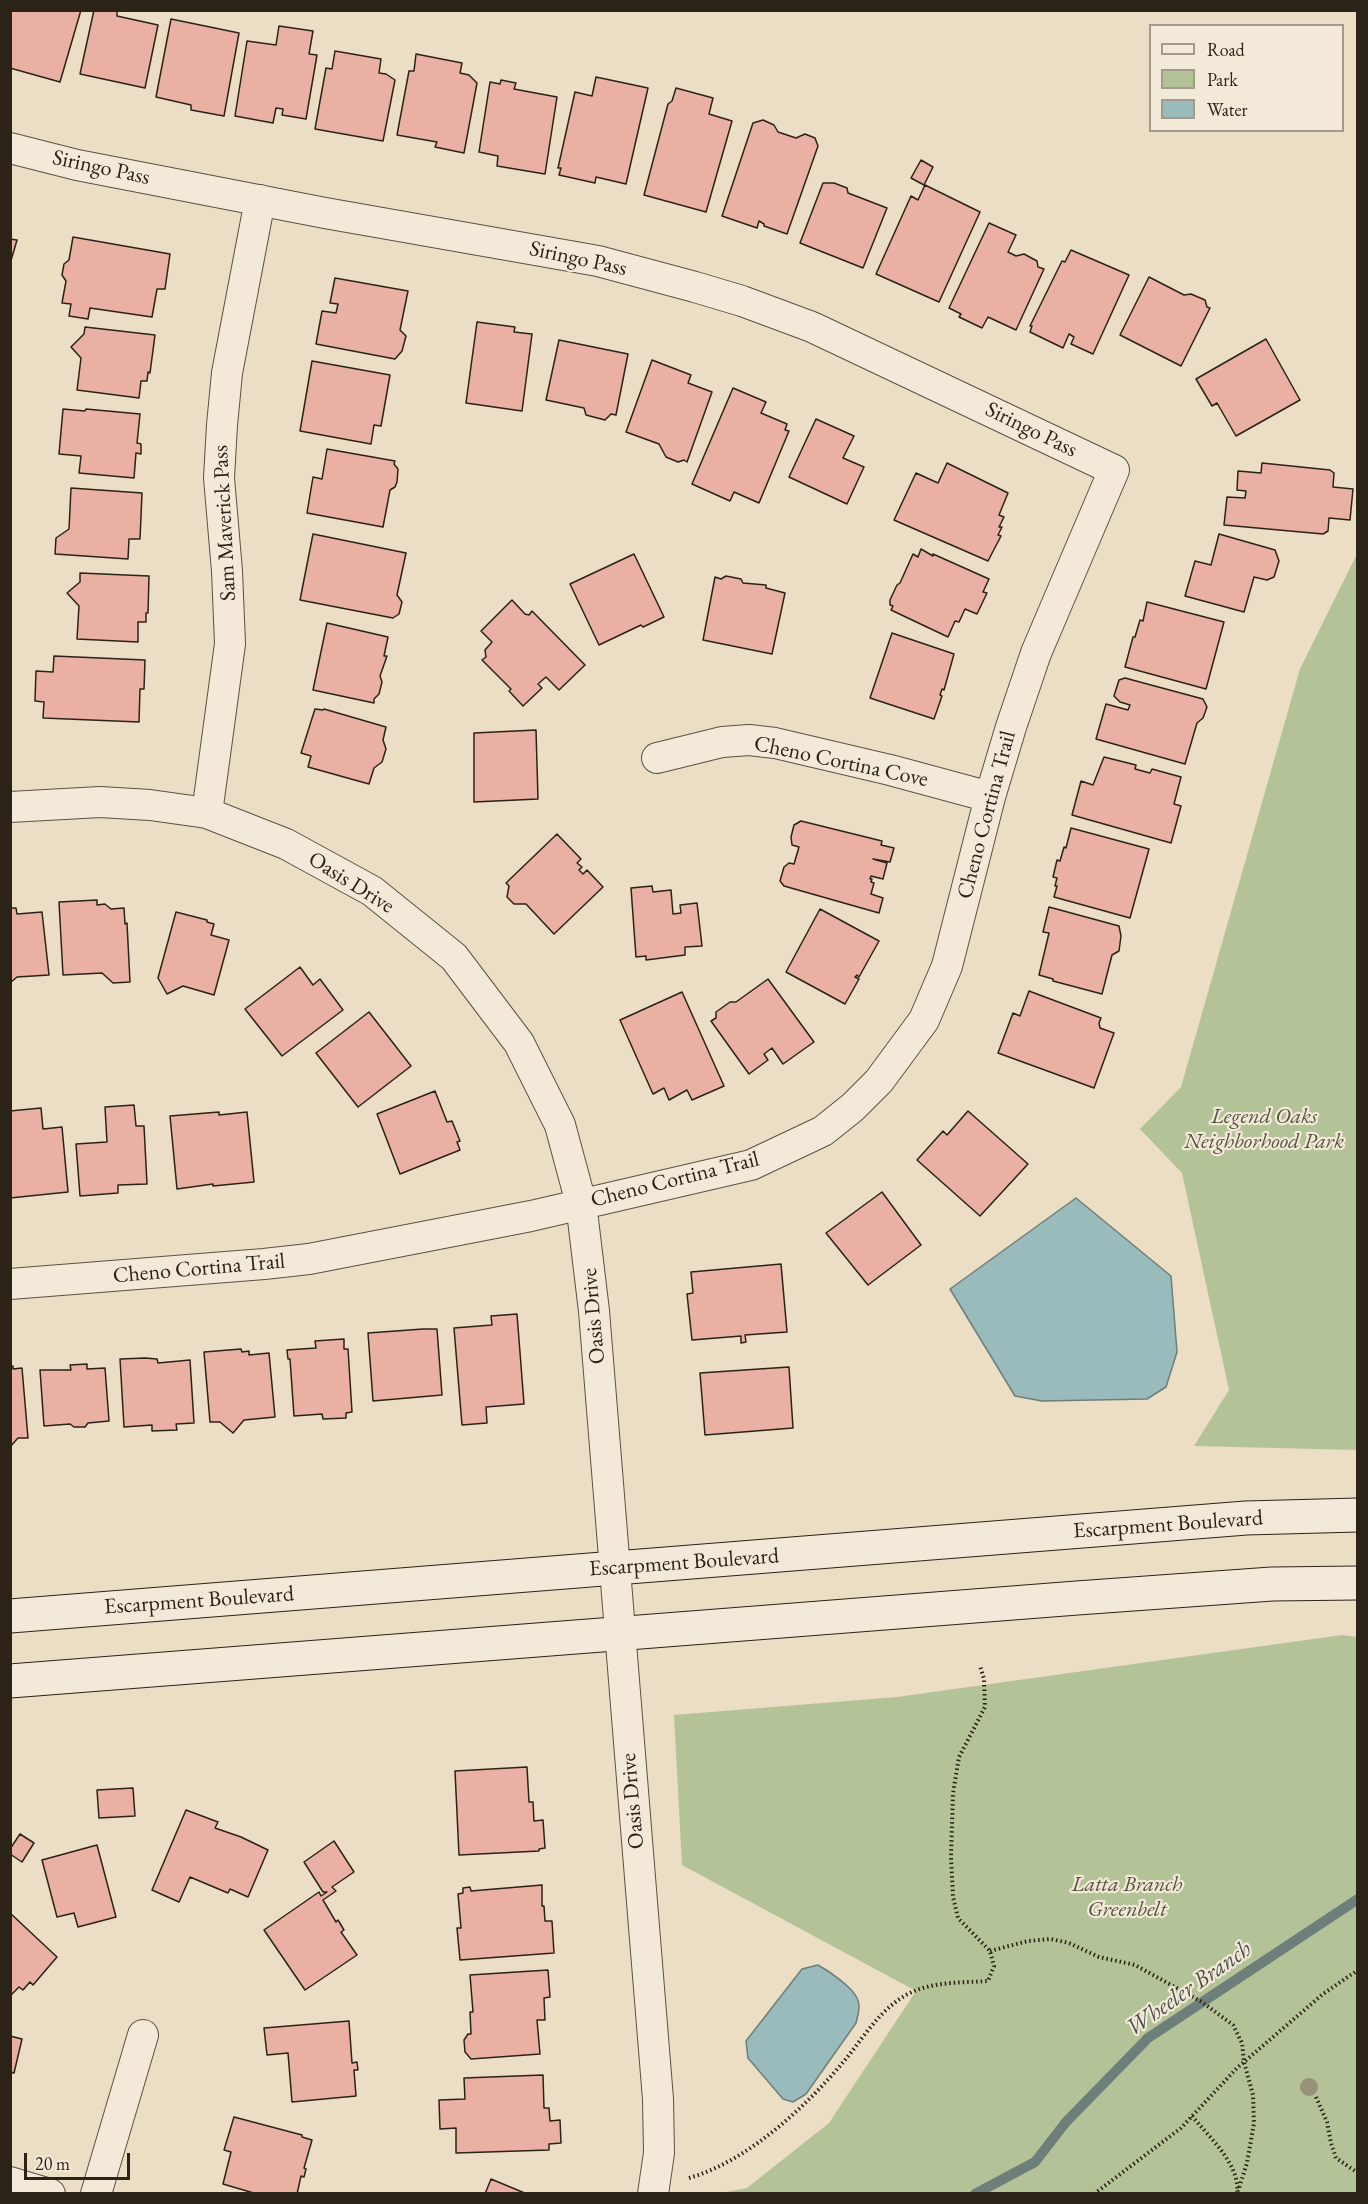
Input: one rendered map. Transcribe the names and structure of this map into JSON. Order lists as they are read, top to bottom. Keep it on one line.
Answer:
{"streets":{"main road":["Escarpment Boulevard"],"street":["Siringo Pass","Sam Maverick Pass","Cheno Cortina Cove","Cheno Cortina Trail","Oasis Drive"]},"crossings":[["Siringo Pass","Sam Maverick Pass"],["Siringo Pass","Cheno Cortina Trail"],["Sam Maverick Pass","Oasis Drive"],["Cheno Cortina Cove","Cheno Cortina Trail"],["Cheno Cortina Trail","Oasis Drive"],["Oasis Drive","Escarpment Boulevard"]],"water":["Wheeler Branch"],"parks":["Legend Oaks Neighborhood Park","Latta Branch Greenbelt"],"legend":["Road","Park","Water"],"scale_bar":"20 m"}
